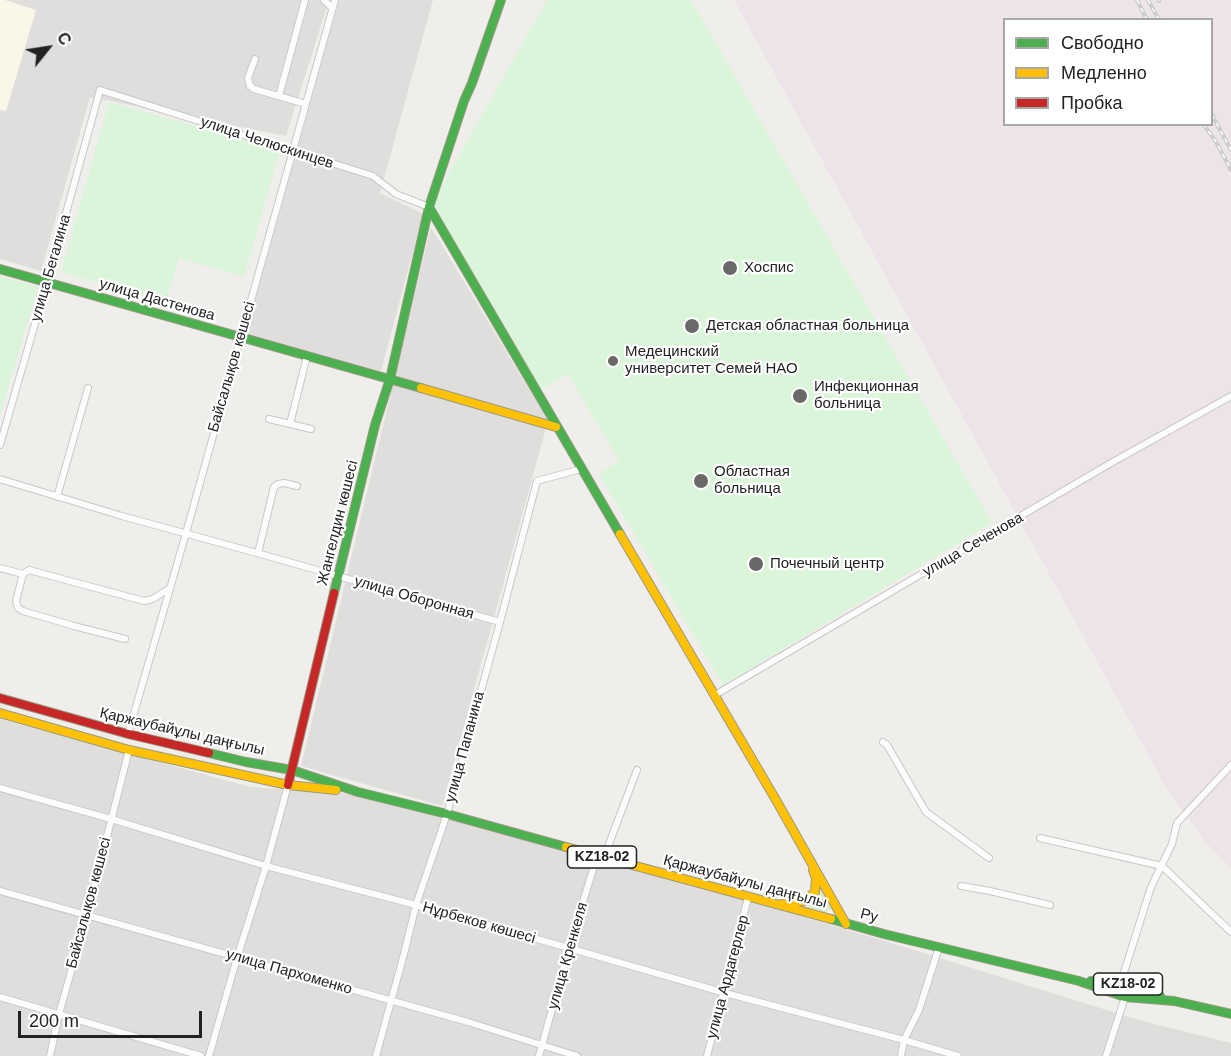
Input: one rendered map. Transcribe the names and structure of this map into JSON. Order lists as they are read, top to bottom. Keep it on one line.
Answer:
{"streets":{"main road":["улица Дастенова","Жангелдин көшесі","Қаржаубайұлы даңғылы","KZ18-02","Ру"],"street":["улица Челюскинцев","улица Бегалина","Байсалықов көшесі","улица Сеченова","улица Оборонная","улица Папанина","Нұрбеков көшесі","улица Кренкеля","улица Пархоменко","улица Ардагерлер"]},"crossings":[["улица Челюскинцев","улица Бегалина"],["улица Челюскинцев","Байсалықов көшесі"],["улица Челюскинцев","Жангелдин көшесі"],["улица Бегалина","улица Дастенова"],["улица Дастенова","Байсалықов көшесі"],["улица Дастенова","Жангелдин көшесі"],["Байсалықов көшесі","улица Оборонная"],["Байсалықов көшесі","Қаржаубайұлы даңғылы"],["Байсалықов көшесі","Нұрбеков көшесі"],["Байсалықов көшесі","улица Пархоменко"],["Жангелдин көшесі","улица Оборонная"],["Жангелдин көшесі","Қаржаубайұлы даңғылы"],["Жангелдин көшесі","Нұрбеков көшесі"],["Жангелдин көшесі","улица Пархоменко"],["улица Оборонная","улица Папанина"],["Қаржаубайұлы даңғылы","улица Папанина"],["Қаржаубайұлы даңғылы","Ру"],["Қаржаубайұлы даңғылы","улица Кренкеля"],["Қаржаубайұлы даңғылы","улица Ардагерлер"],["улица Папанина","Нұрбеков көшесі"],["улица Папанина","улица Пархоменко"],["KZ18-02","Ру"],["Нұрбеков көшесі","улица Кренкеля"],["Нұрбеков көшесі","улица Ардагерлер"],["улица Кренкеля","улица Пархоменко"]],"places":["Хоспис","Детская областная больница","Медецинский университет Семей НАО","Инфекционная больница","Областная больница","Почечный центр"],"legend":["Свободно","Медленно","Пробка"],"scale_bar":"200 m","north":"top right"}
